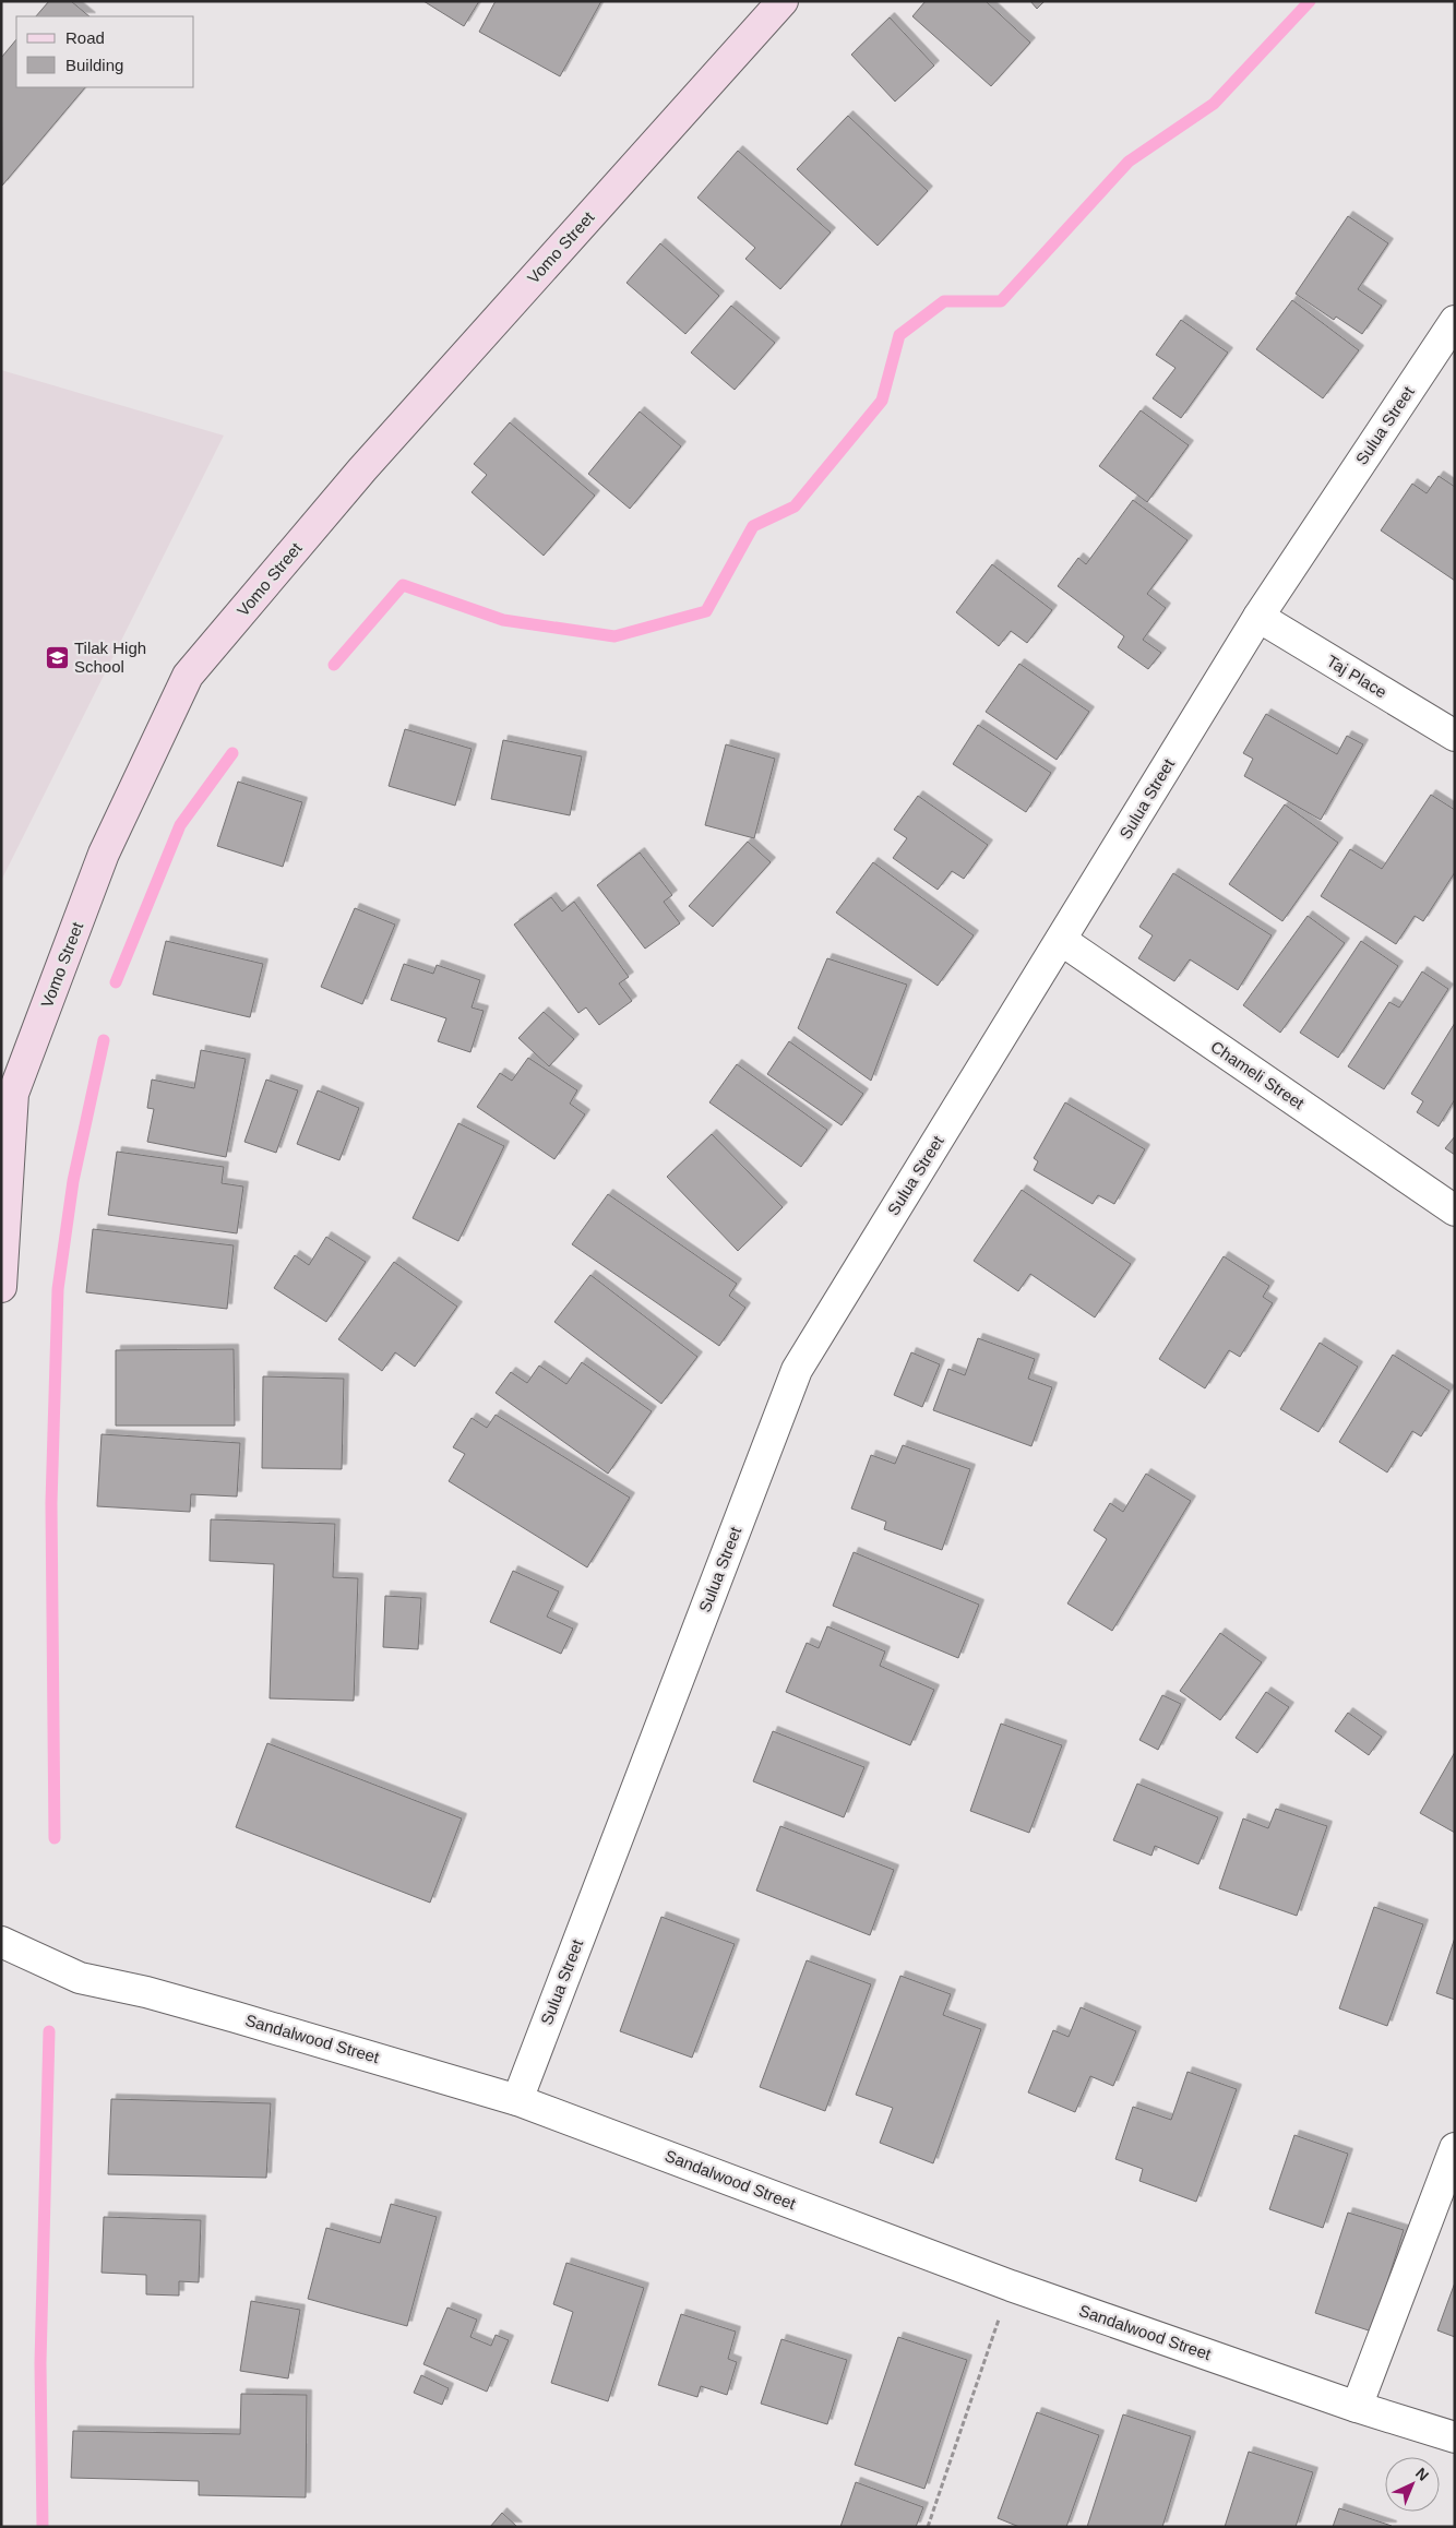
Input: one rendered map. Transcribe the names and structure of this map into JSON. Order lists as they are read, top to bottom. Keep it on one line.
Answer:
{"streets":{"main road":["Vomo Street"],"street":["Sulua Street","Taj Place","Chameli Street","Sandalwood Street"]},"crossings":[["Sulua Street","Taj Place"],["Sulua Street","Chameli Street"],["Sulua Street","Sandalwood Street"]],"places":{"school or university":["Tilak High School"]},"legend":["Road","Building"],"north":"top right"}
